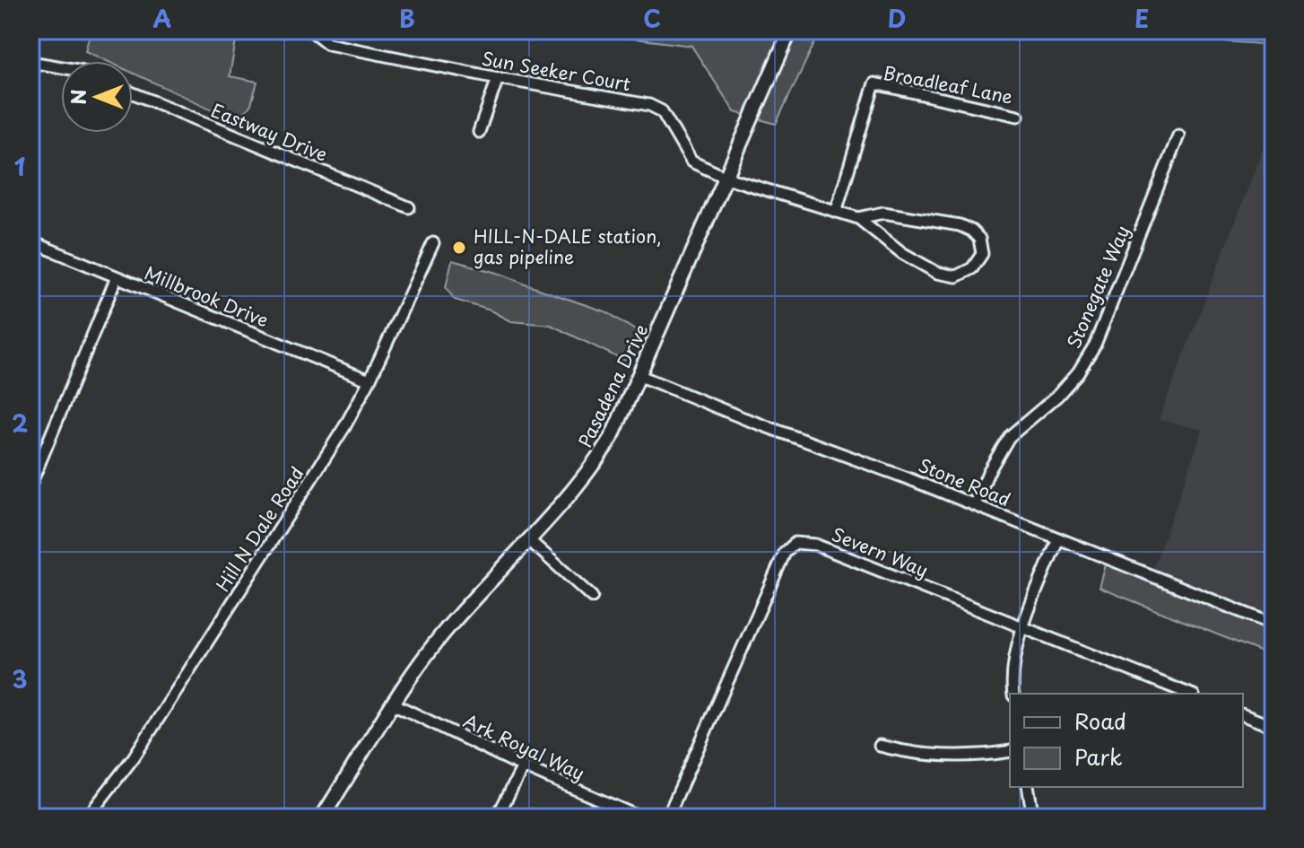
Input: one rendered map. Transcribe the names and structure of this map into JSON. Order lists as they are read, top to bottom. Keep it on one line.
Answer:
{"streets":{"street":["Sun Seeker Court","Broadleaf Lane","Eastway Drive","Stonegate Way","Millbrook Drive","Pasadena Drive","Stone Road","Hill N Dale Road","Severn Way","Ark Royal Way"]},"crossings":[["Sun Seeker Court","Broadleaf Lane"],["Sun Seeker Court","Pasadena Drive"],["Stonegate Way","Stone Road"],["Millbrook Drive","Hill N Dale Road"],["Pasadena Drive","Stone Road"],["Pasadena Drive","Ark Royal Way"]],"places":["HILL-N-DALE station, gas pipeline"],"legend":["Road","Park"],"north":"left","grid":{"columns":["A","B","C","D","E"],"rows":["1","2","3"]}}
